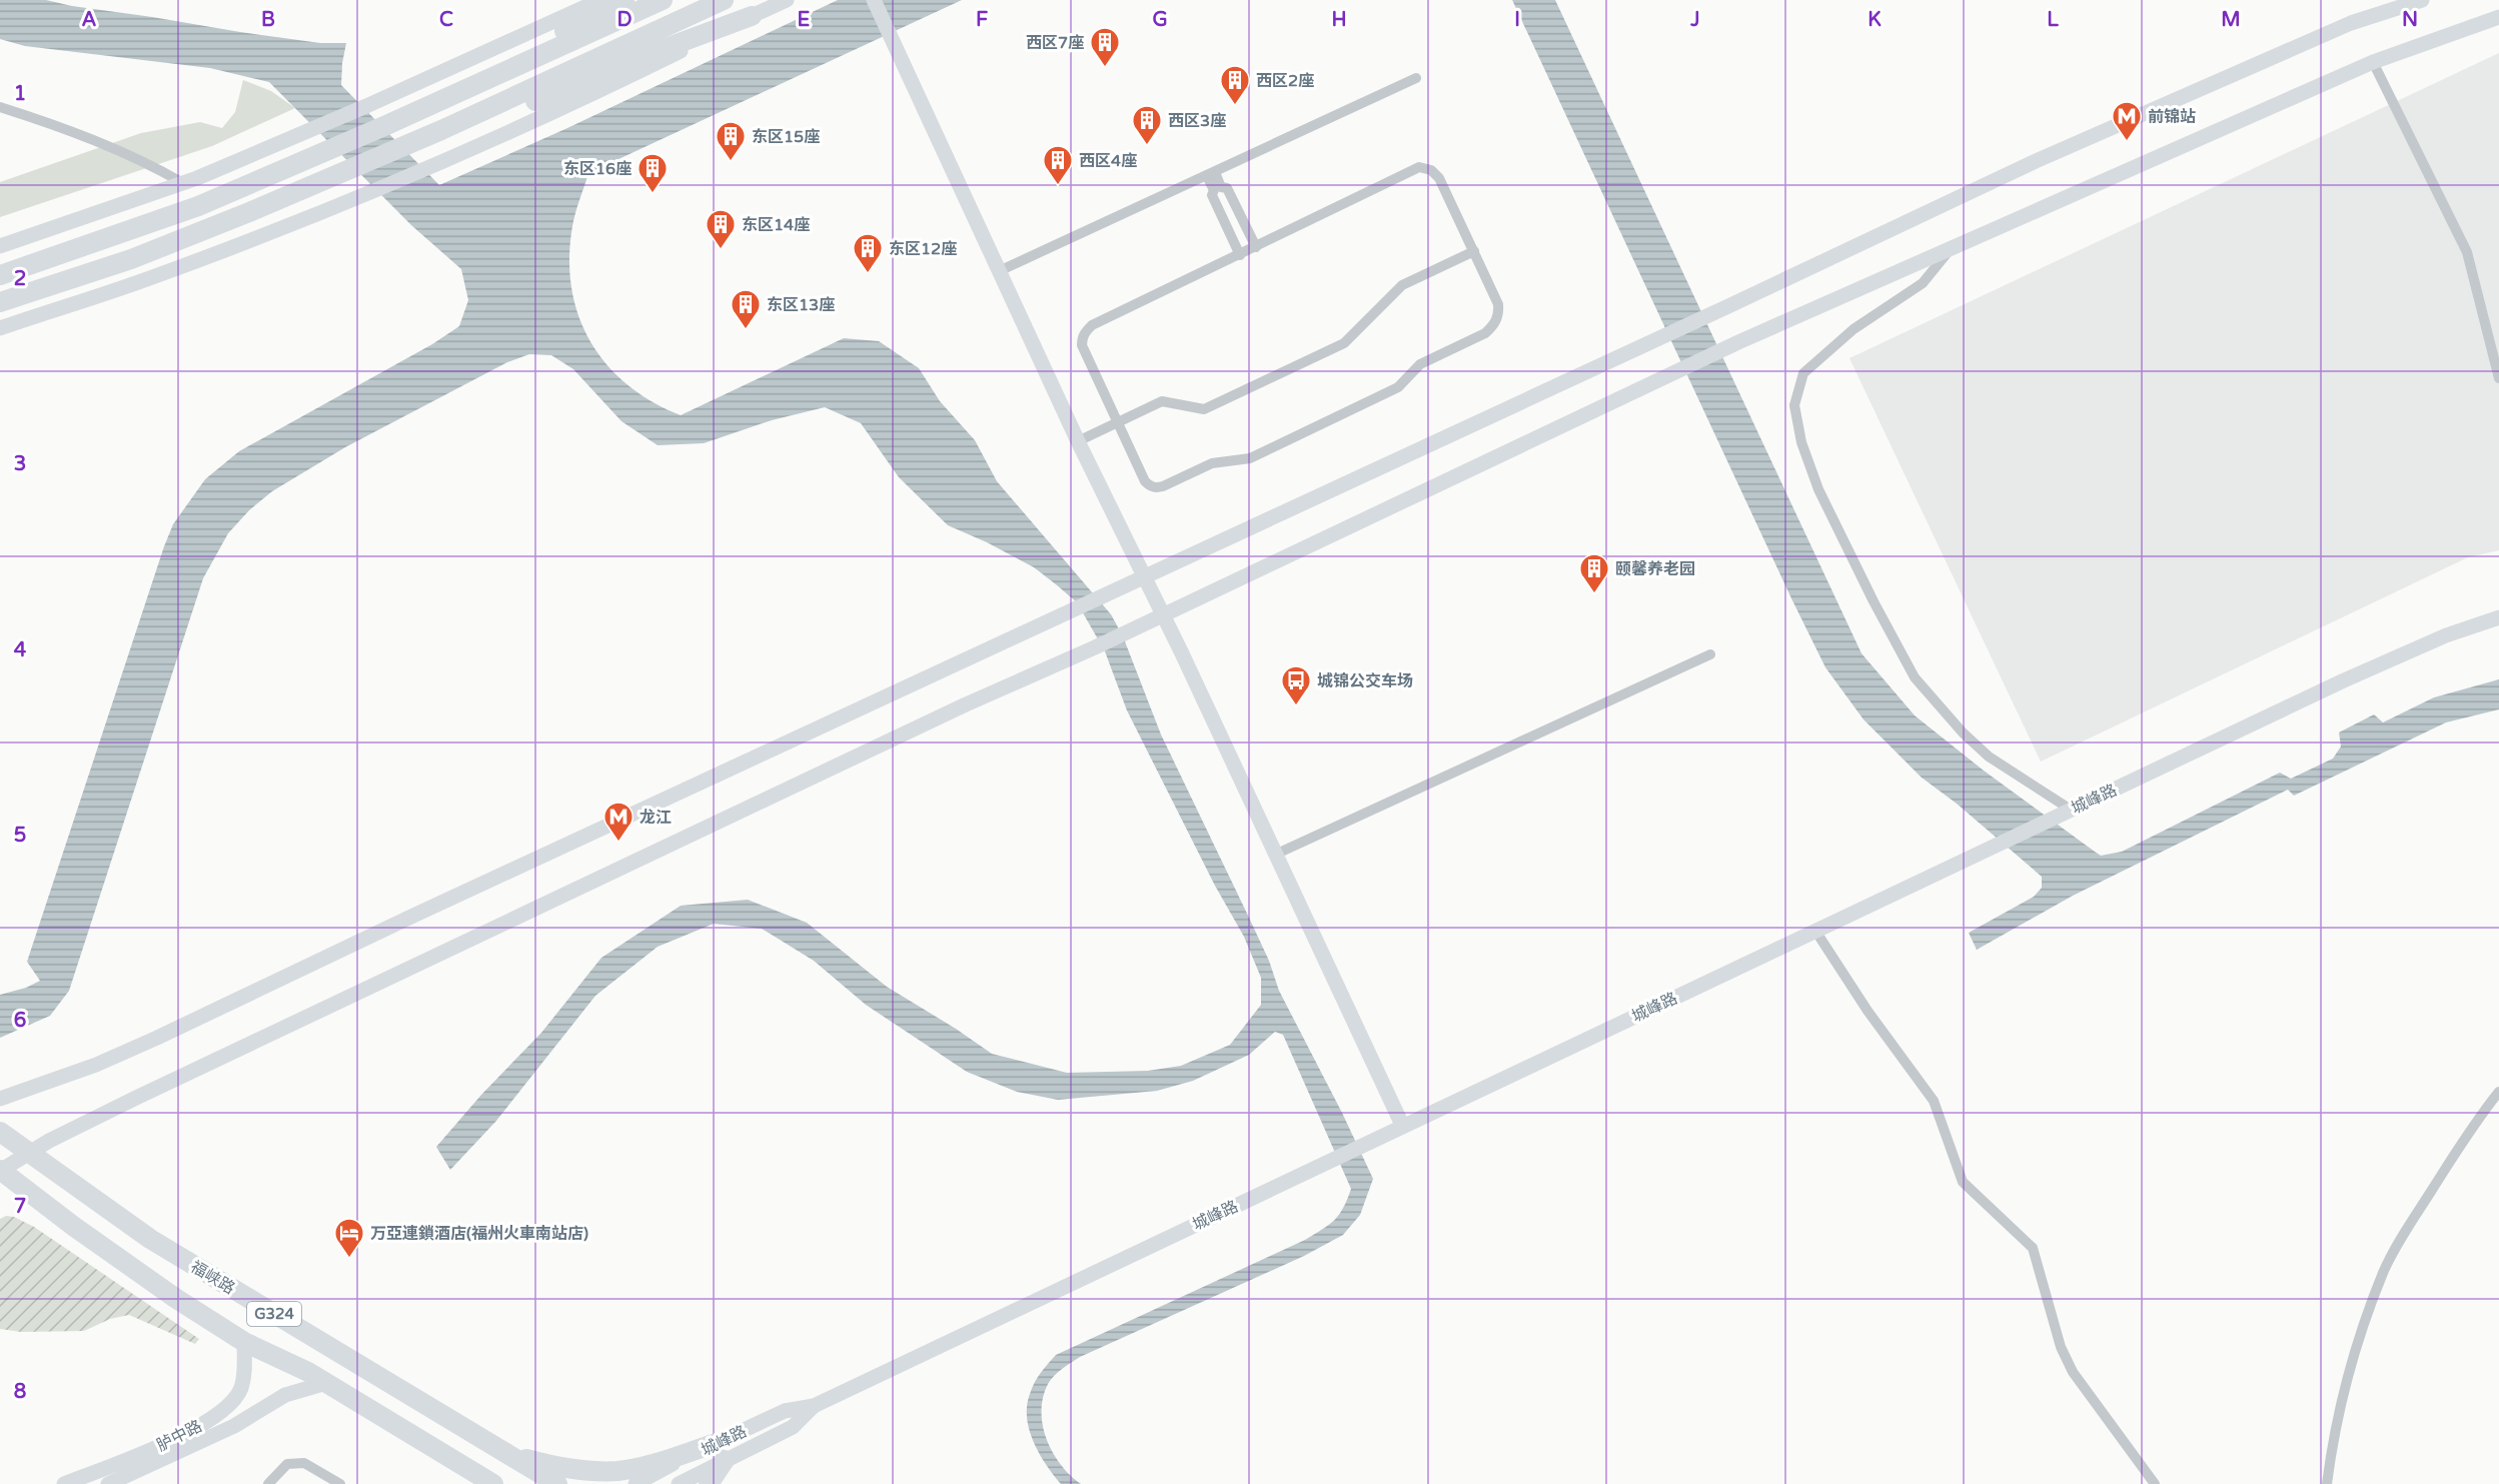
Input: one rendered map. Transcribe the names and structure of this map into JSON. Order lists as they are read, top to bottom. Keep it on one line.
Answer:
{"streets":{"highway":["福峡路","G324"],"street":["城峰路","胪中路"]},"crossings":[["G324","胪中路"]],"places":{"building":["西区7座","西区2座","西区3座","东区15座","西区4座","东区16座","东区14座","东区12座","东区13座","颐馨养老园"],"metro station":["前锦站","龙江"],"bus stop":["城锦公交车场"],"hotel":["万亞連鎖酒店(福州火車南站店)"]},"grid":{"columns":["A","B","C","D","E","F","G","H","I","J","K","L","M","N"],"rows":["1","2","3","4","5","6","7","8"]}}
